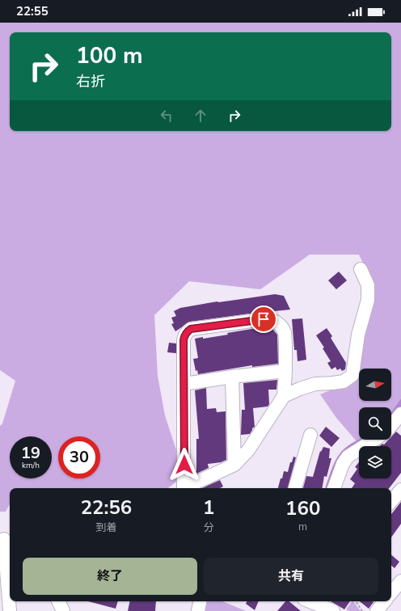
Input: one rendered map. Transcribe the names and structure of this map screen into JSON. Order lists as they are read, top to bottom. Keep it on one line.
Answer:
{"north":"right","page":{"status":"22:55","turn":["100 m","右折"],"speed":"19 km/h","limit":"30","eta":["22:56","到着","1","分","160","m"],"buttons":["終了","共有"]}}
